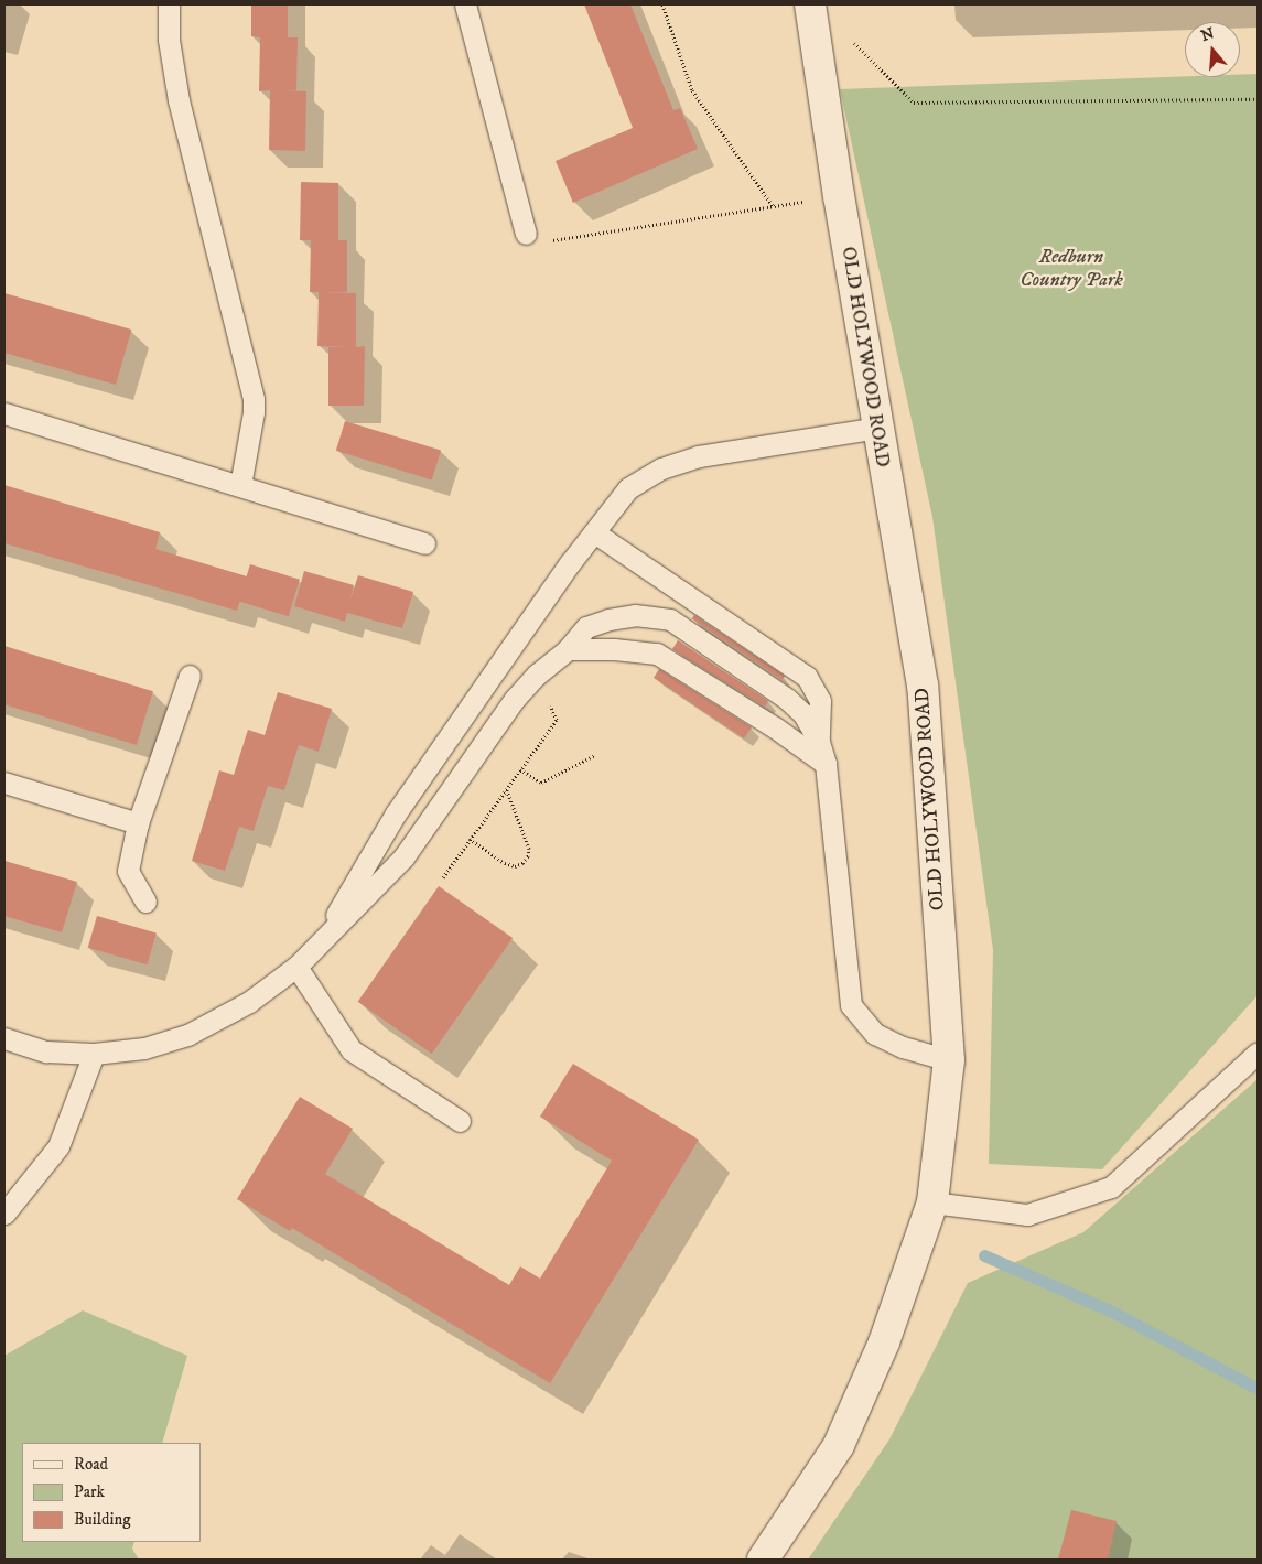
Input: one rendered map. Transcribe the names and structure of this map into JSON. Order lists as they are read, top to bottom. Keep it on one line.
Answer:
{"streets":{"street":["OLD HOLYWOOD ROAD"]},"parks":["Redburn Country Park"],"legend":["Road","Park","Building"],"north":"top"}
